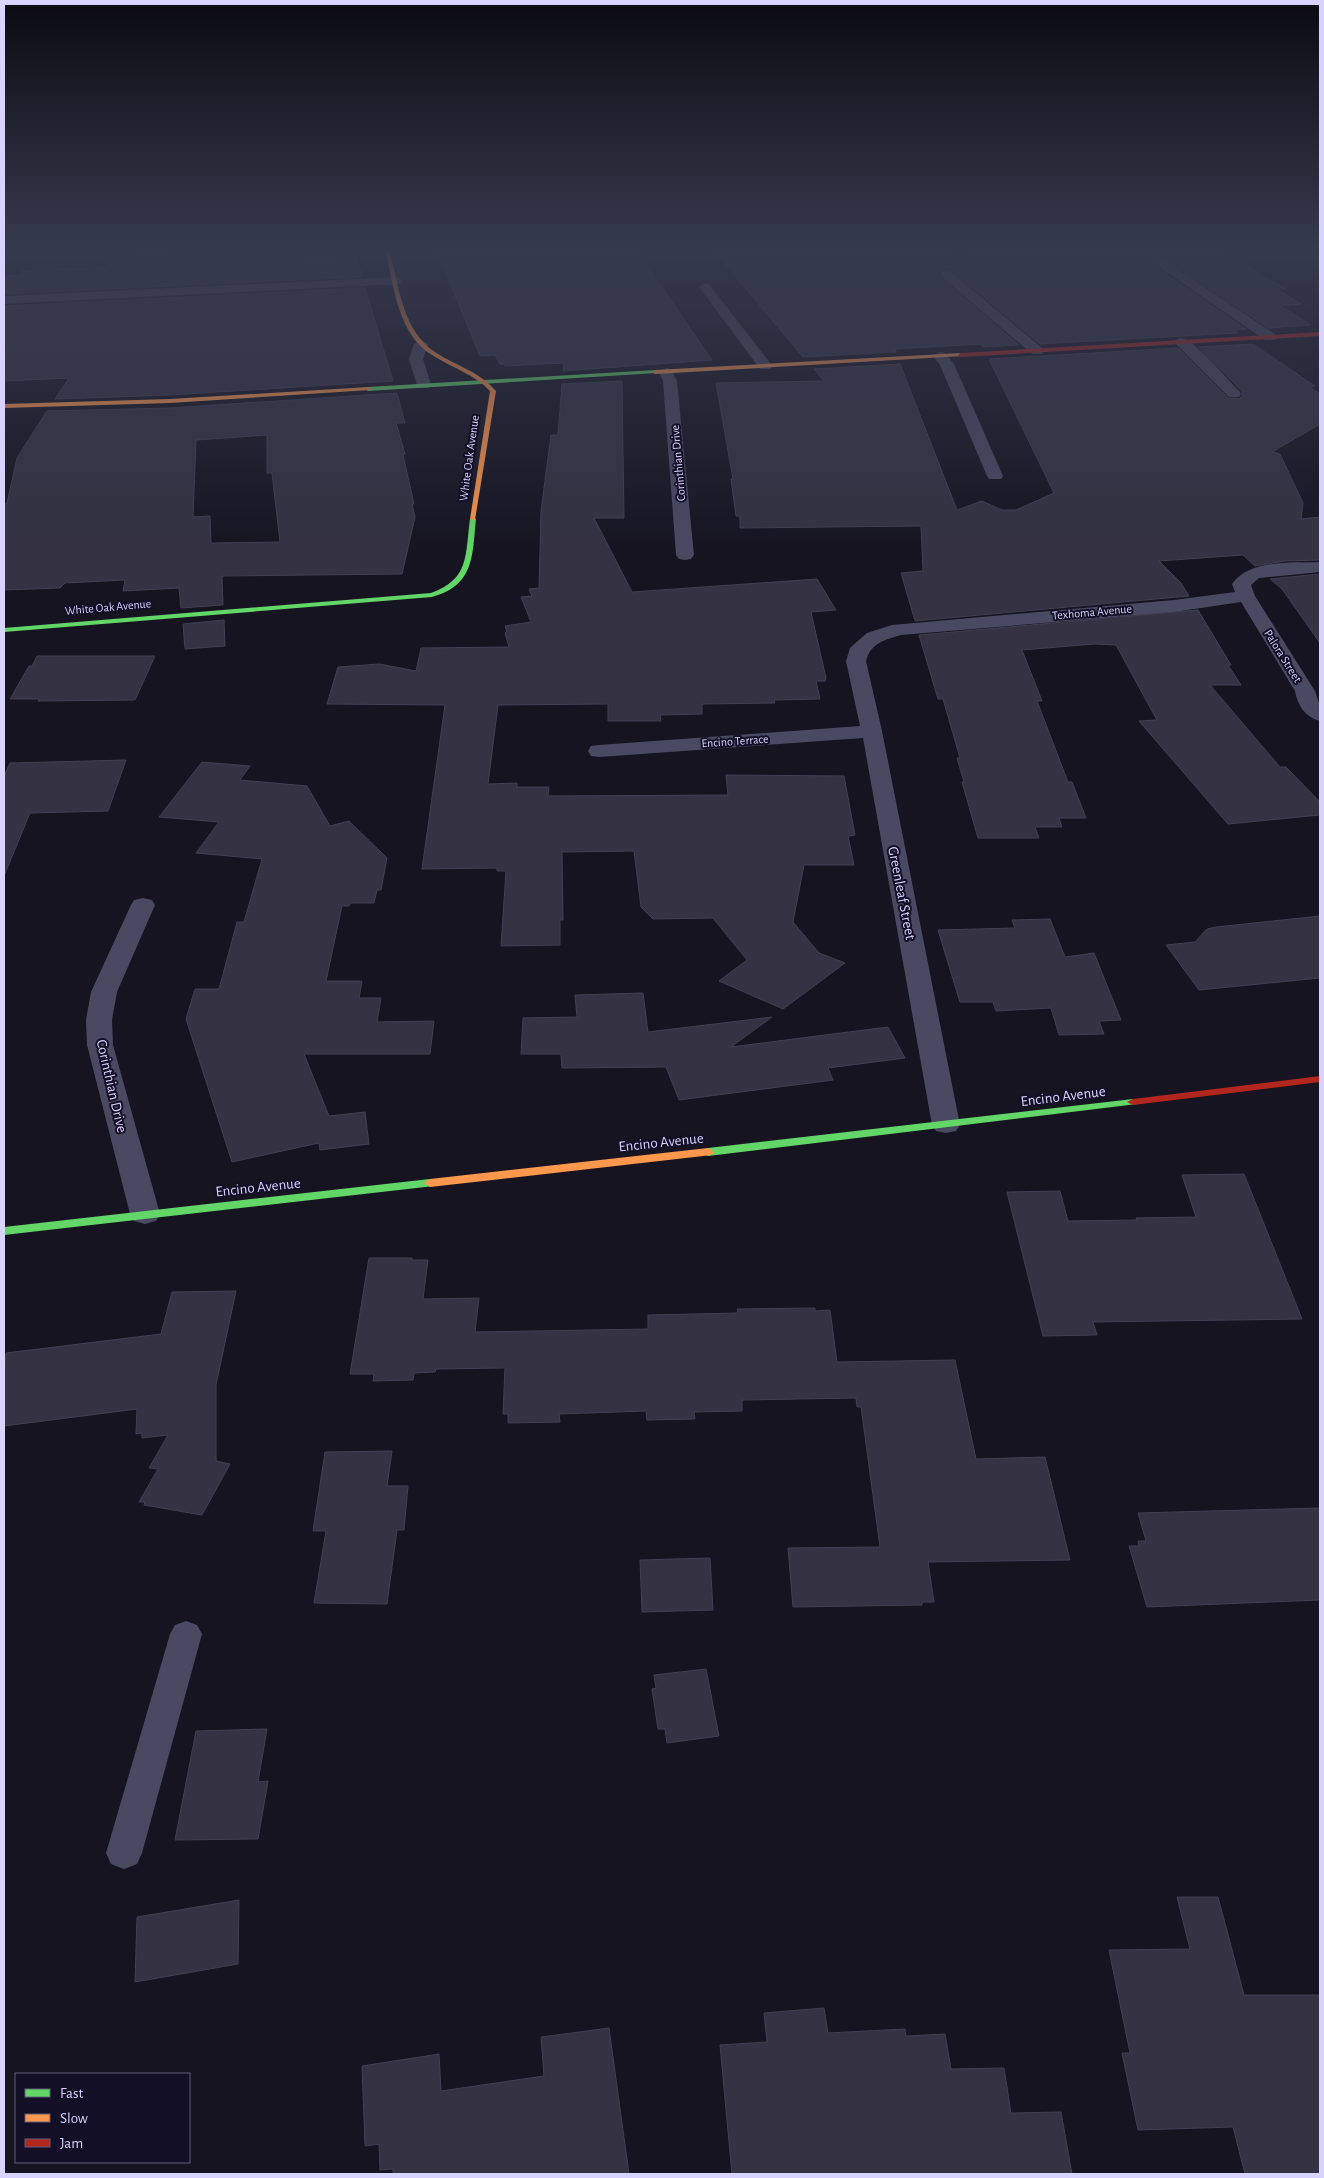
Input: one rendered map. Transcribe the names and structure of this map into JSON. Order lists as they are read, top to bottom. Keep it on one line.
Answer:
{"streets":{"street":["White Oak Avenue","Corinthian Drive","Texhoma Avenue","Palora Street","Encino Terrace","Greenleaf Street","Encino Avenue"]},"crossings":[["Corinthian Drive","Encino Avenue"],["Texhoma Avenue","Palora Street"],["Texhoma Avenue","Greenleaf Street"],["Encino Terrace","Greenleaf Street"],["Greenleaf Street","Encino Avenue"]],"legend":["Fast","Slow","Jam"]}
